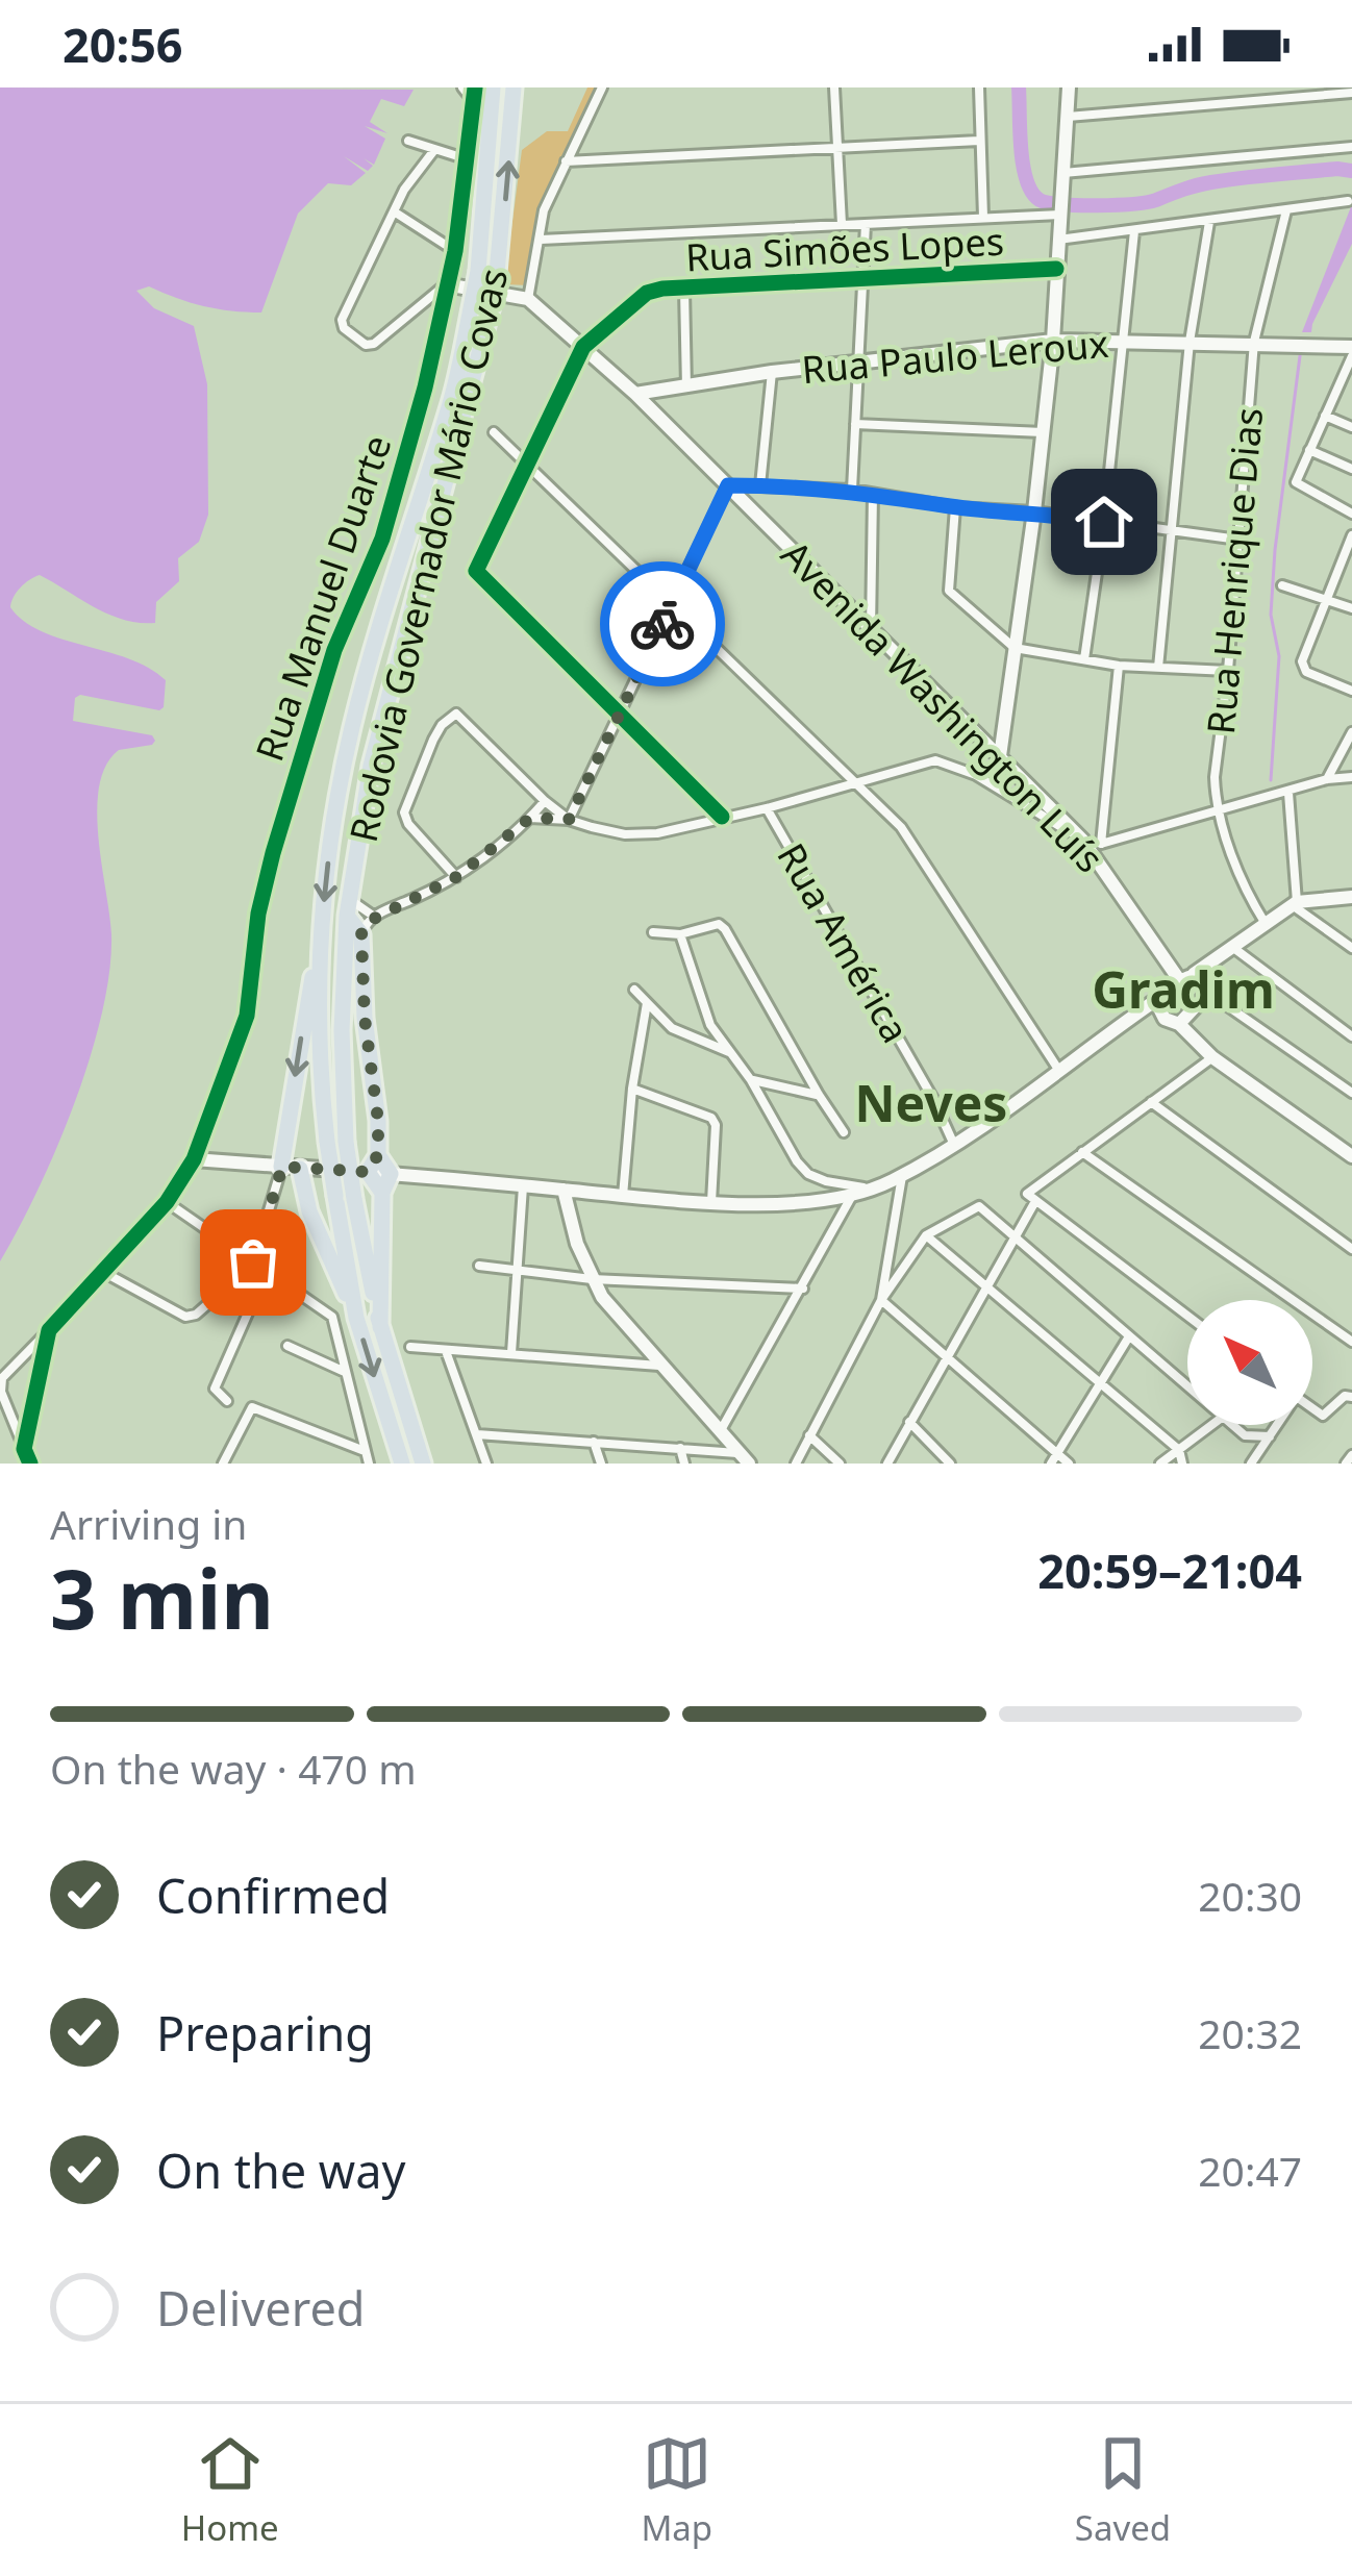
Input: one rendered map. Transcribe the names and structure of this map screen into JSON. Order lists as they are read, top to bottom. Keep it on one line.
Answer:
{"streets":{"highway":["Rodovia Governador Mário Covas"],"street":["Rua Simões Lopes","Rua Paulo Leroux","Rua Henrique Dias","Rua Manuel Duarte","Avenida Washington Luís","Rua América"]},"crossings":[["Rua Simões Lopes","Avenida Washington Luís"],["Rua Paulo Leroux","Rua Henrique Dias"],["Rua Paulo Leroux","Avenida Washington Luís"]],"districts":["Gradim","Neves"],"north":"top left","page":{"status":"20:56","heading":["3 min","Arriving in","20:59–21:04"],"bar":"On the way · 470 m","list":[["Confirmed","20:30"],["Preparing","20:32"],["On the way","20:47"],"Delivered"],"tabs":["Home","Map","Saved"]}}
